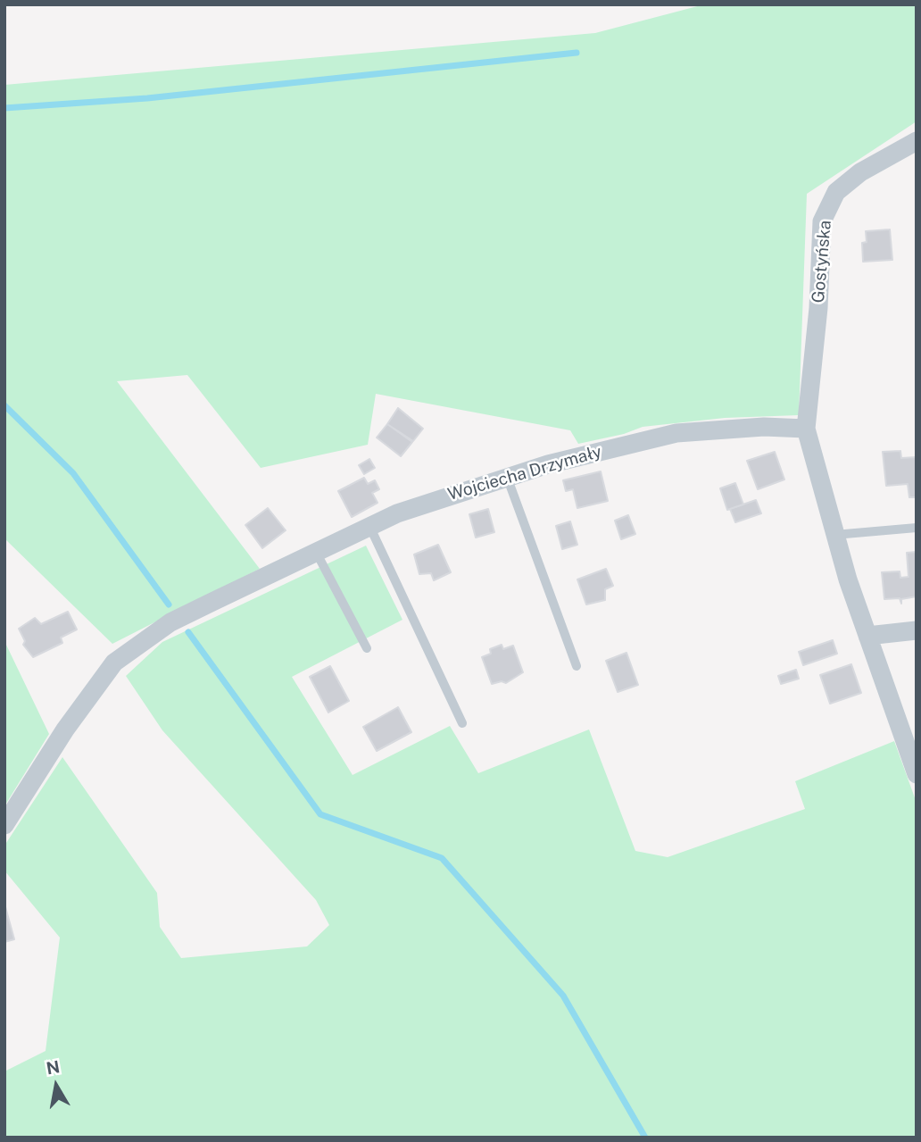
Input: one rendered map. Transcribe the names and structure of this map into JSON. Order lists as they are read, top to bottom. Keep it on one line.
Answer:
{"streets":{"street":["Gostyńska","Wojciecha Drzymały"]},"crossings":[["Gostyńska","Wojciecha Drzymały"]],"north":"top"}
